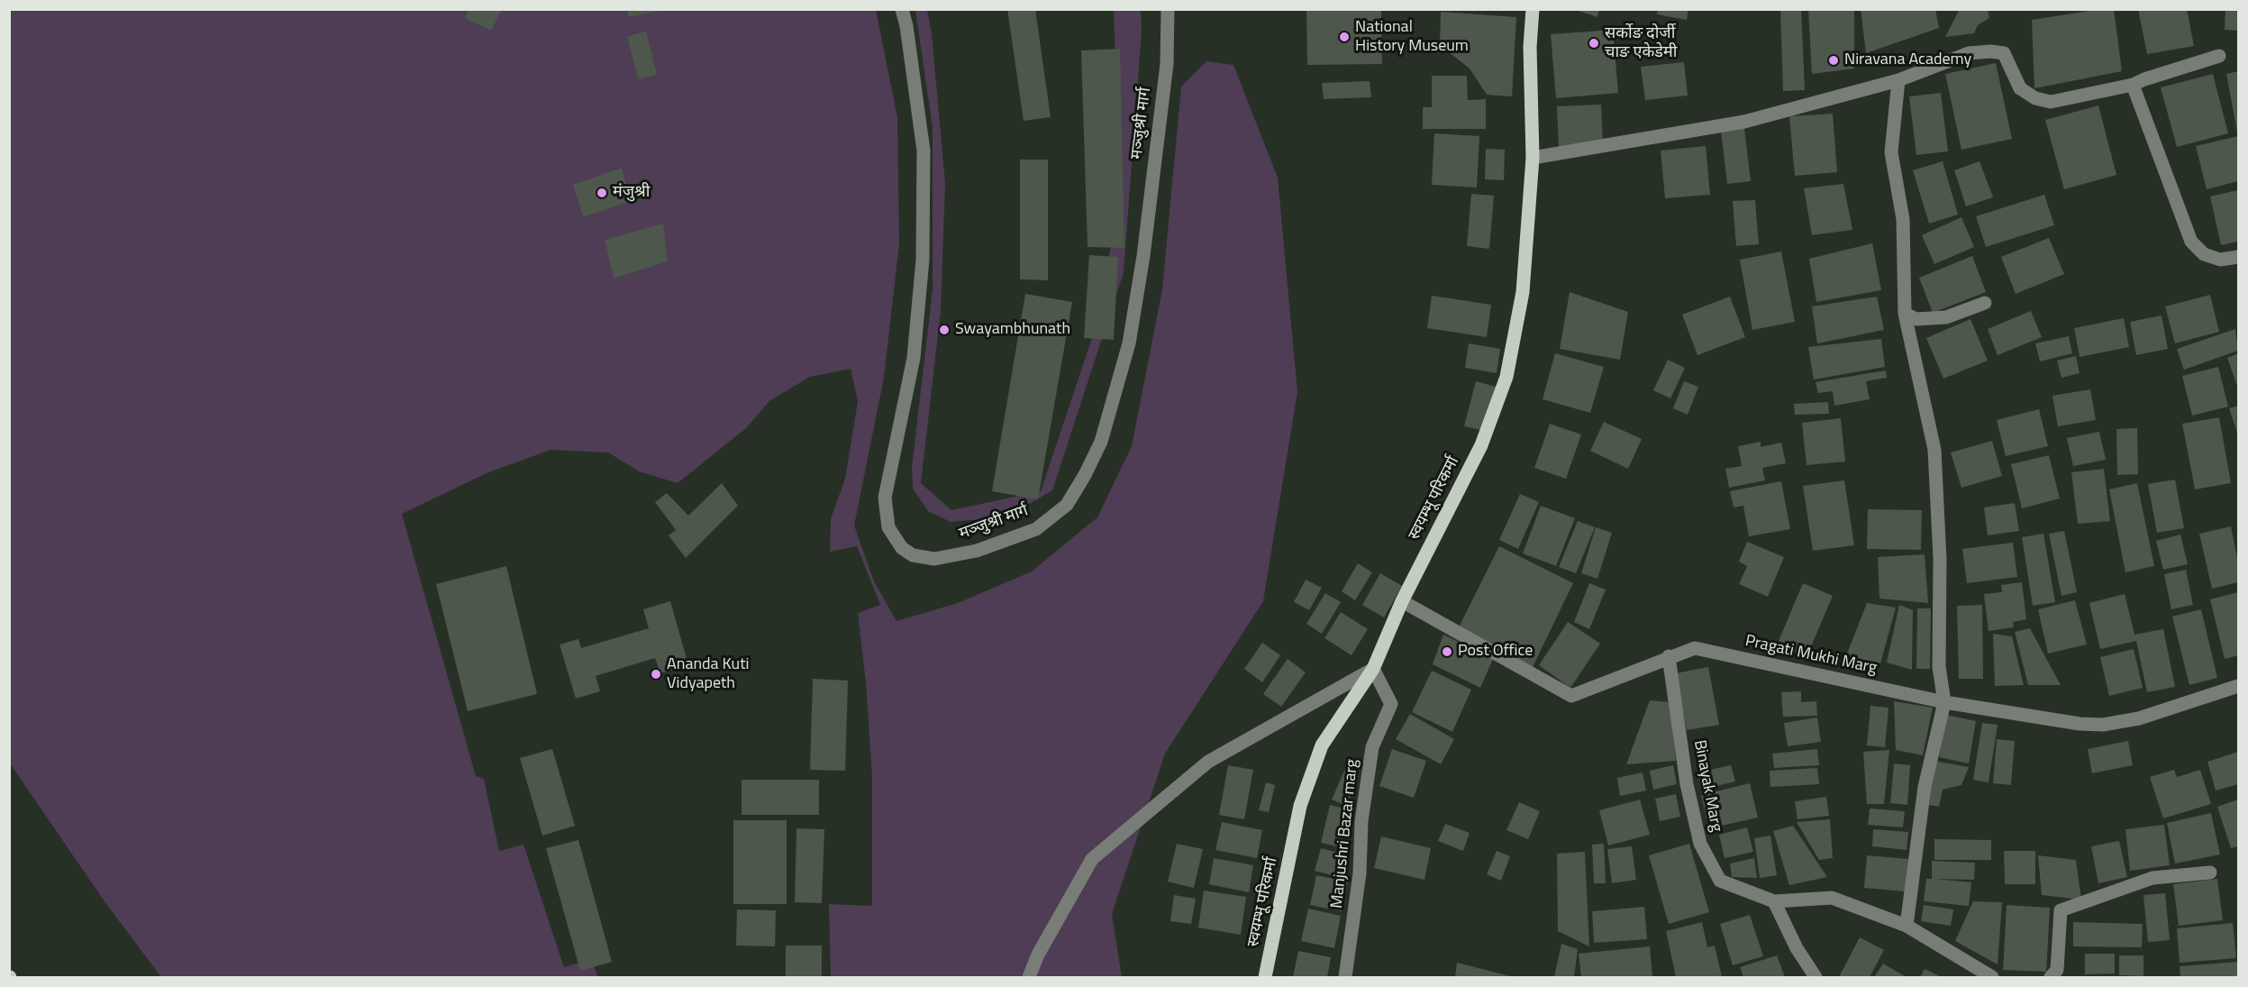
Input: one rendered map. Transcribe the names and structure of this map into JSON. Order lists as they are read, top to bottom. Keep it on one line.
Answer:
{"streets":{"main road":["स्वयम्भू परिकर्मा"],"street":["मञ्जुश्री मार्ग","Pragati Mukhi Marg","Binayak Marg","Manjushri Bazar marg"]},"crossings":[["स्वयम्भू परिकर्मा","Pragati Mukhi Marg"],["स्वयम्भू परिकर्मा","Manjushri Bazar marg"],["Pragati Mukhi Marg","Binayak Marg"]],"places":["National History Museum","सर्कोङ दोर्जी चाङ एकेडेमी","Niravana Academy","मंजुश्री","Swayambhunath","Post Office","Ananda Kuti Vidyapeth"]}
